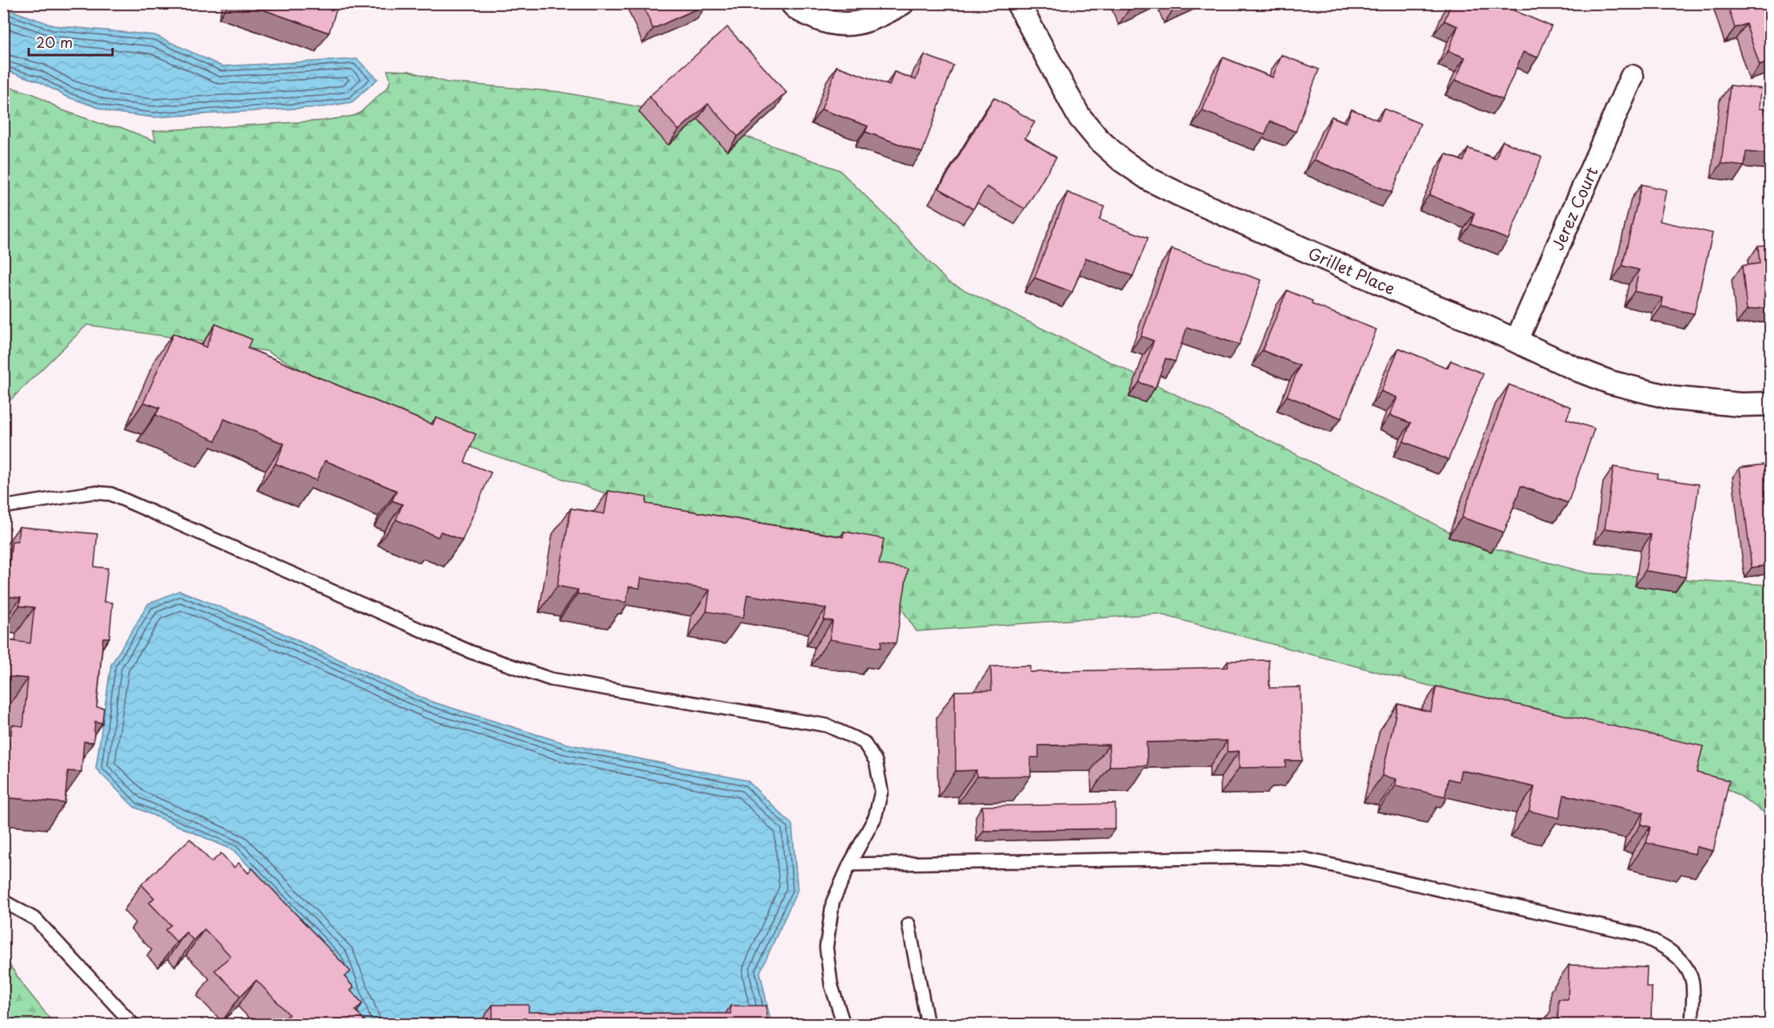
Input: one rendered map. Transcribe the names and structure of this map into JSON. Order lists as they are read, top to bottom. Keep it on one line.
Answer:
{"streets":{"street":["Jerez Court","Grillet Place"]},"crossings":[["Jerez Court","Grillet Place"]],"scale_bar":"20 m"}
